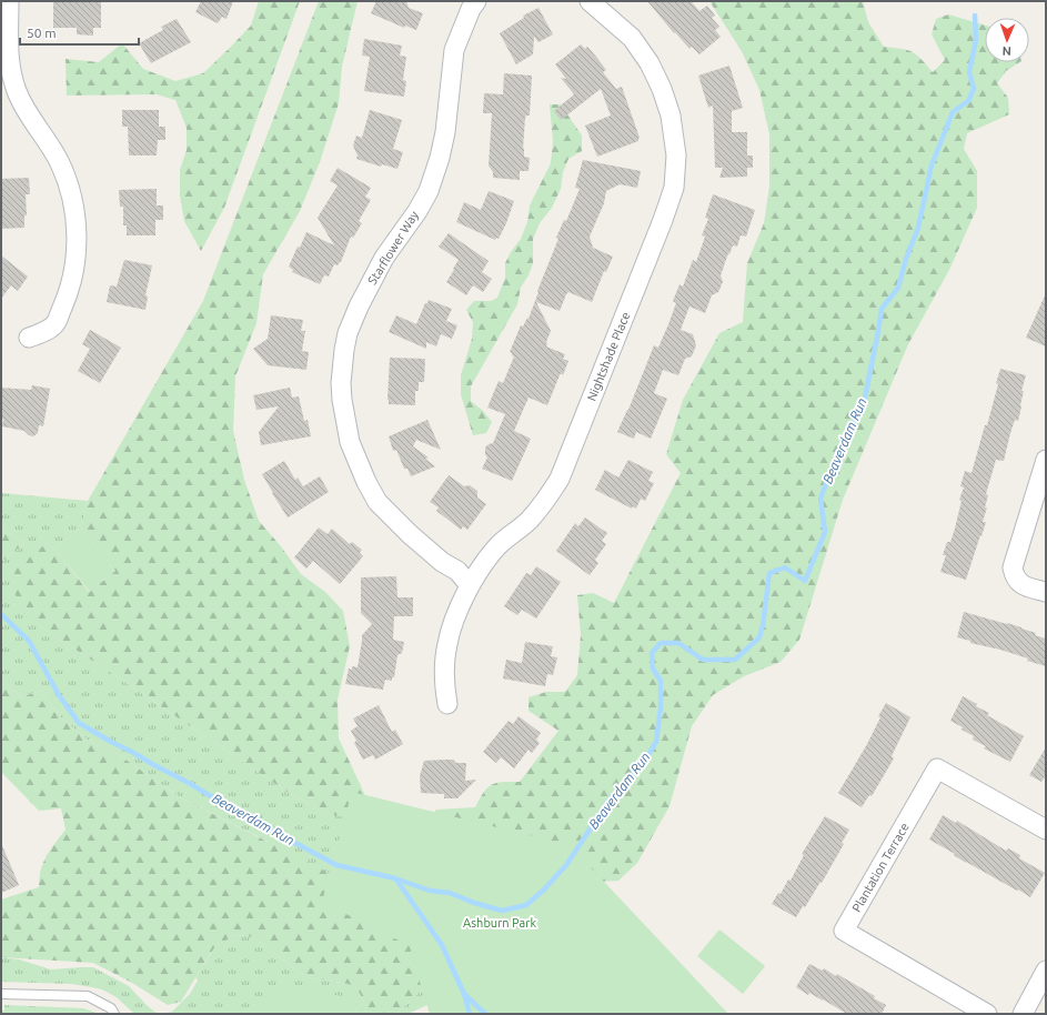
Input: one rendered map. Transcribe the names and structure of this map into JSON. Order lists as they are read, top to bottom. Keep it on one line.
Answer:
{"streets":{"street":["Starflower Way","Nightshade Place","Plantation Terrace"]},"crossings":[["Starflower Way","Nightshade Place"]],"water":["Beaverdam Run"],"parks":["Ashburn Park"],"scale_bar":"50 m","north":"bottom"}
